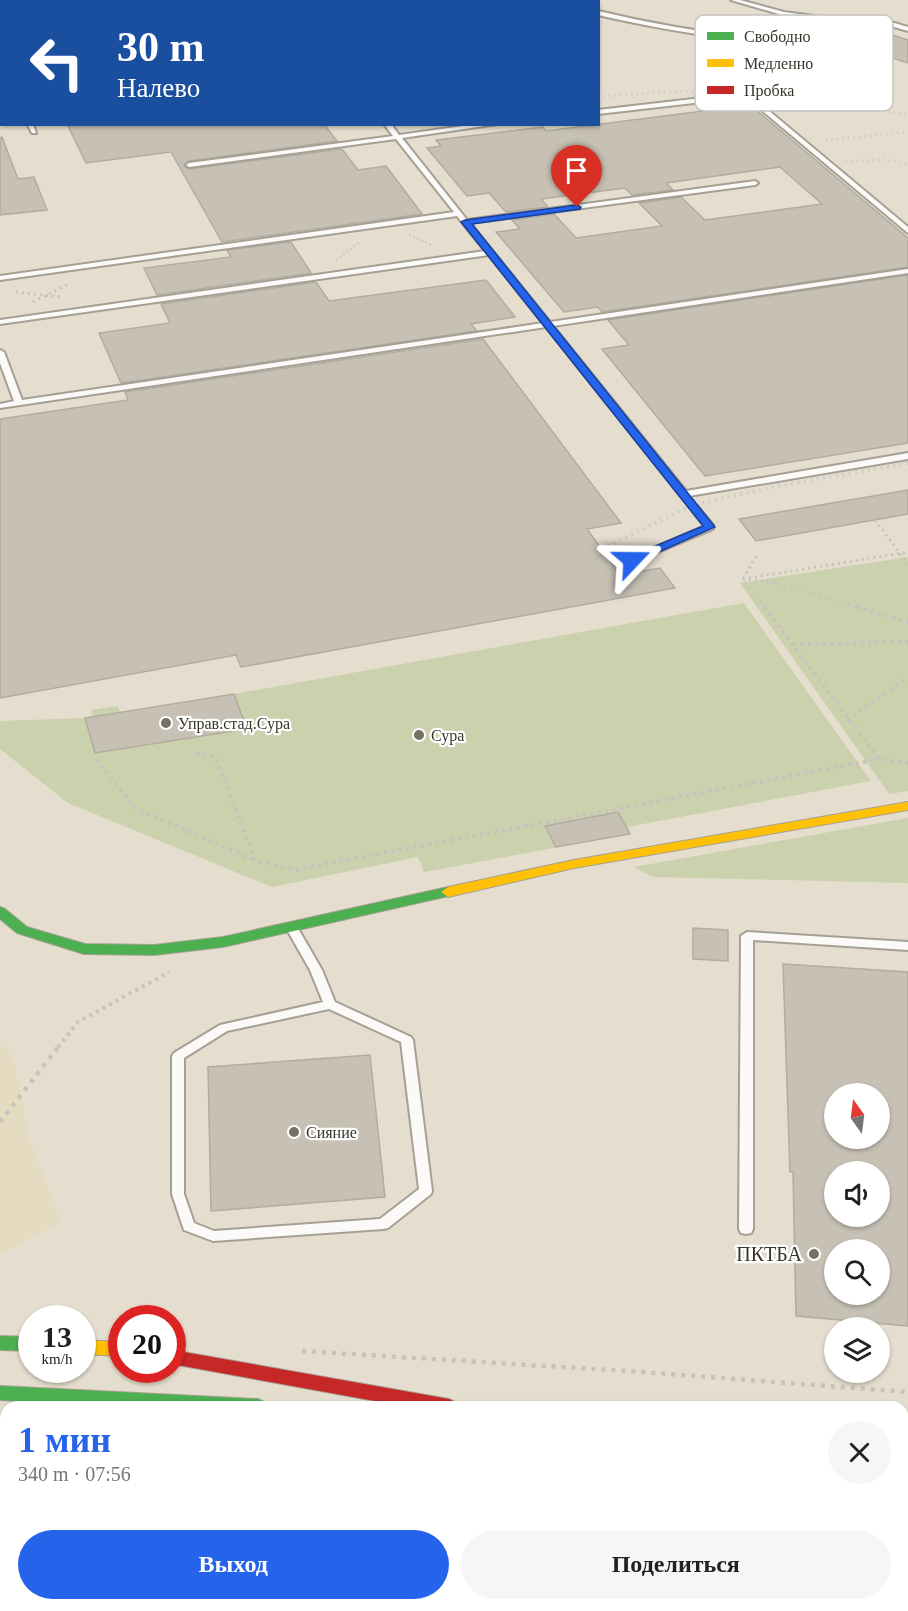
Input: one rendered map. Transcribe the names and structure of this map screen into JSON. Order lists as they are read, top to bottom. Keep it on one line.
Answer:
{"places":["Управ.стад.Сура","Сура","Сияние","ПКТБА"],"legend":["Свободно","Медленно","Пробка"],"north":"top","page":{"turn":["30 m","Налево"],"speed":"13 km/h","limit":"20","heading":["1 мин","340 m · 07:56"],"buttons":["Выход","Поделиться"]}}
